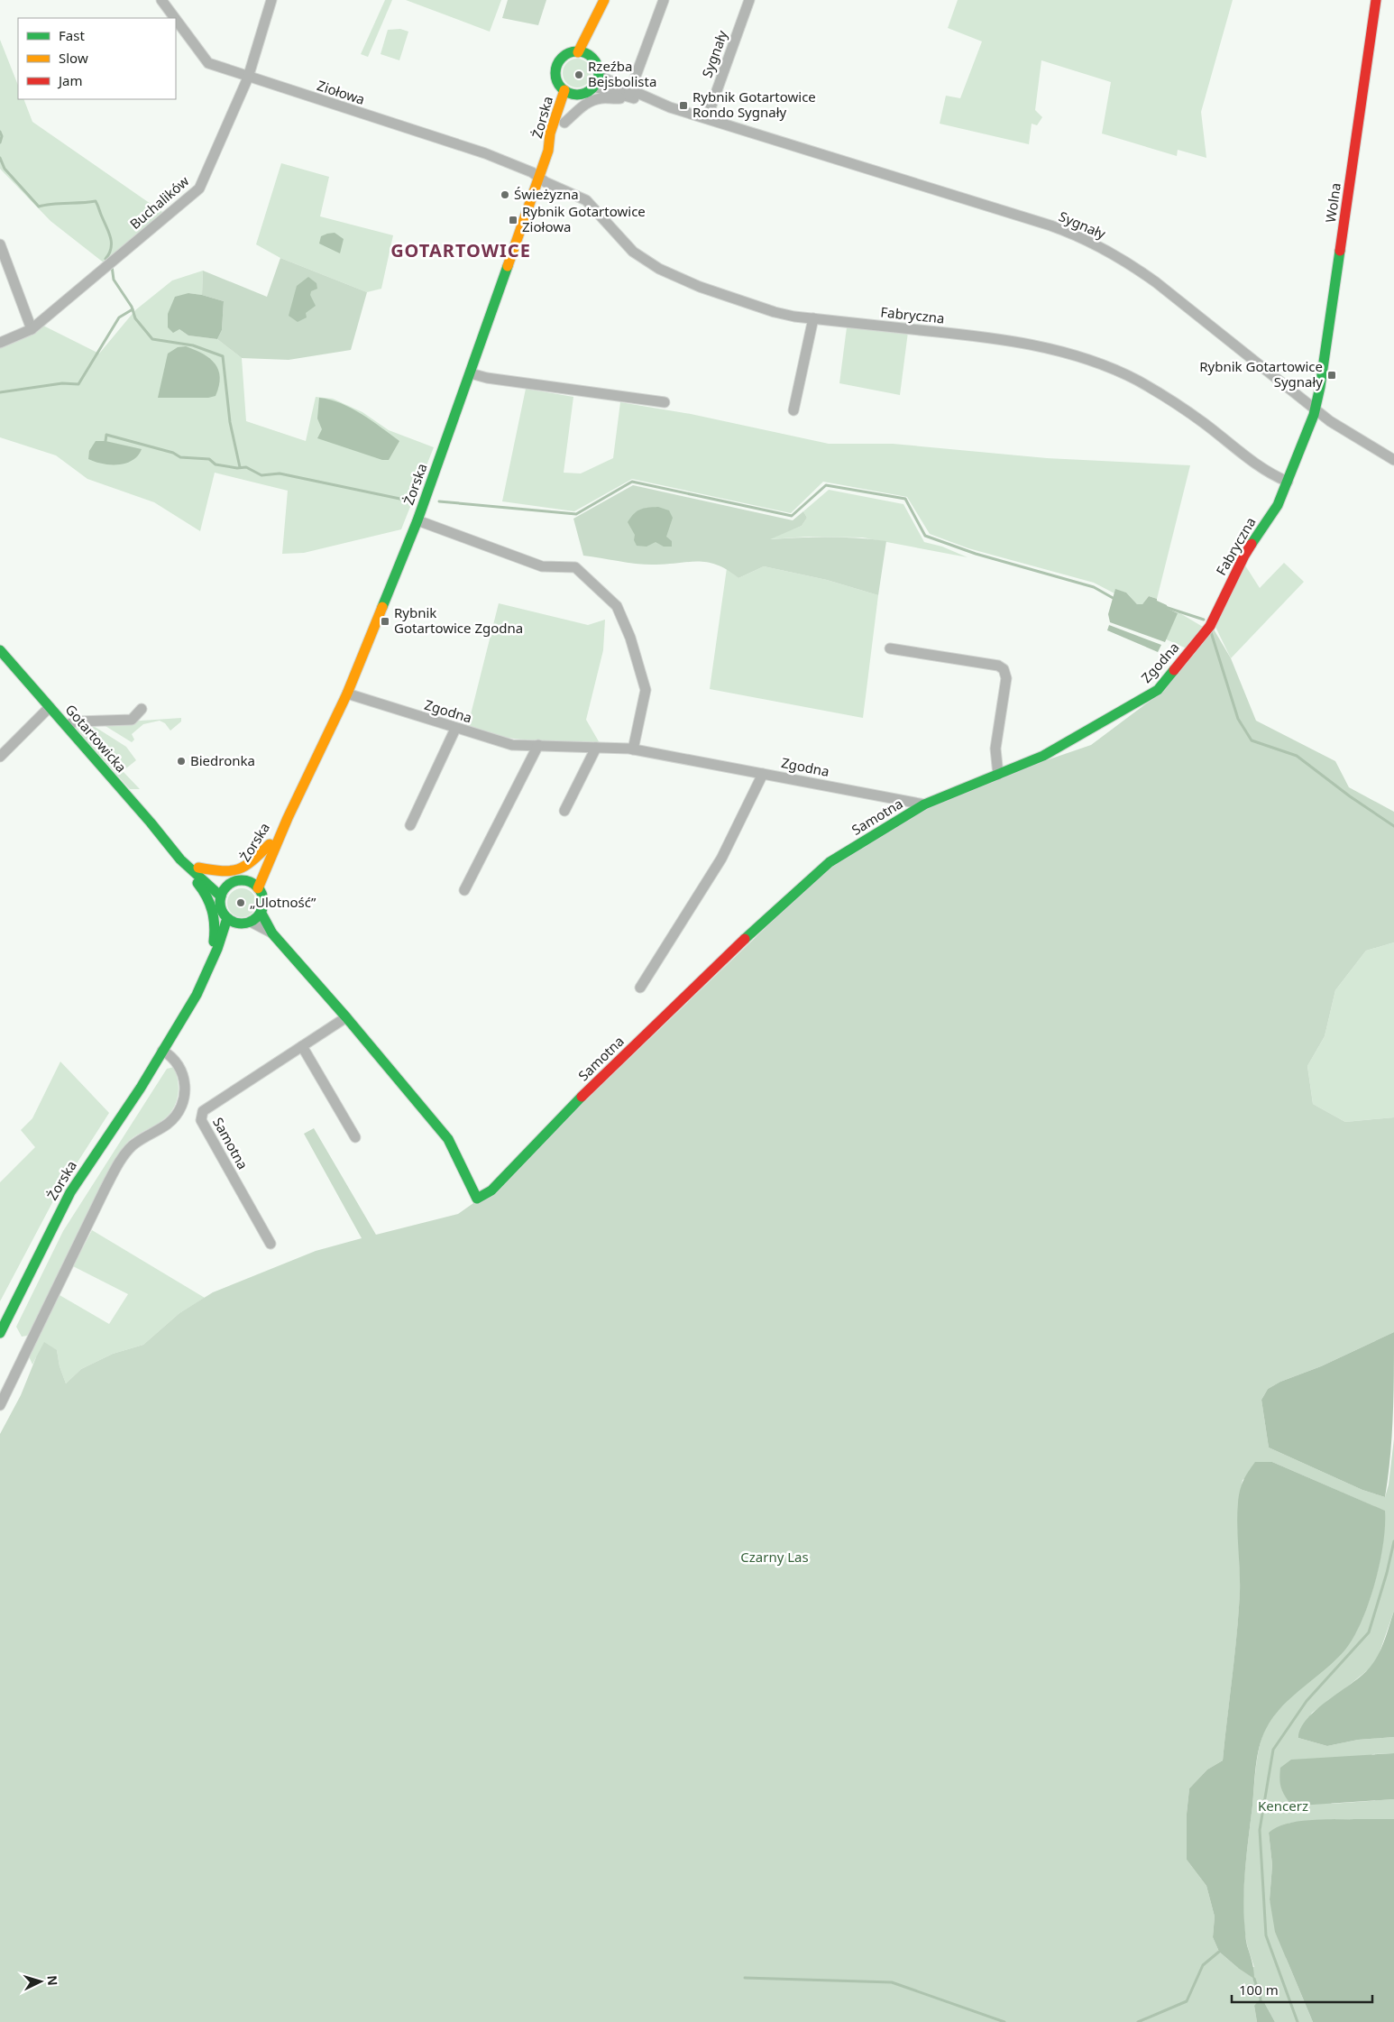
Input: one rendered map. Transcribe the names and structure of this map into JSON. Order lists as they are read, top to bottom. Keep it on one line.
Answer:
{"streets":{"street":["Sygnały","Ziołowa","Żorska","Buchalików","Wolna","Fabryczna","Zgodna","Gotartowicka","Samotna"]},"crossings":[["Sygnały","Żorska"],["Sygnały","Wolna"],["Sygnały","Fabryczna"],["Ziołowa","Żorska"],["Ziołowa","Buchalików"],["Ziołowa","Fabryczna"],["Żorska","Fabryczna"],["Żorska","Zgodna"],["Żorska","Gotartowicka"],["Żorska","Samotna"],["Wolna","Fabryczna"],["Fabryczna","Zgodna"],["Zgodna","Samotna"],["Gotartowicka","Samotna"]],"districts":["GOTARTOWICE"],"parks":["Czarny Las","Kencerz"],"places":{"other":["Rzeźba Bejsbolista","Świeżyzna","Biedronka","„Ulotność”"],"transit":["Rybnik Gotartowice Rondo Sygnały","Rybnik Gotartowice Ziołowa","Rybnik Gotartowice Sygnały","Rybnik Gotartowice Zgodna"]},"legend":["Fast","Slow","Jam"],"scale_bar":"100 m","north":"right"}
